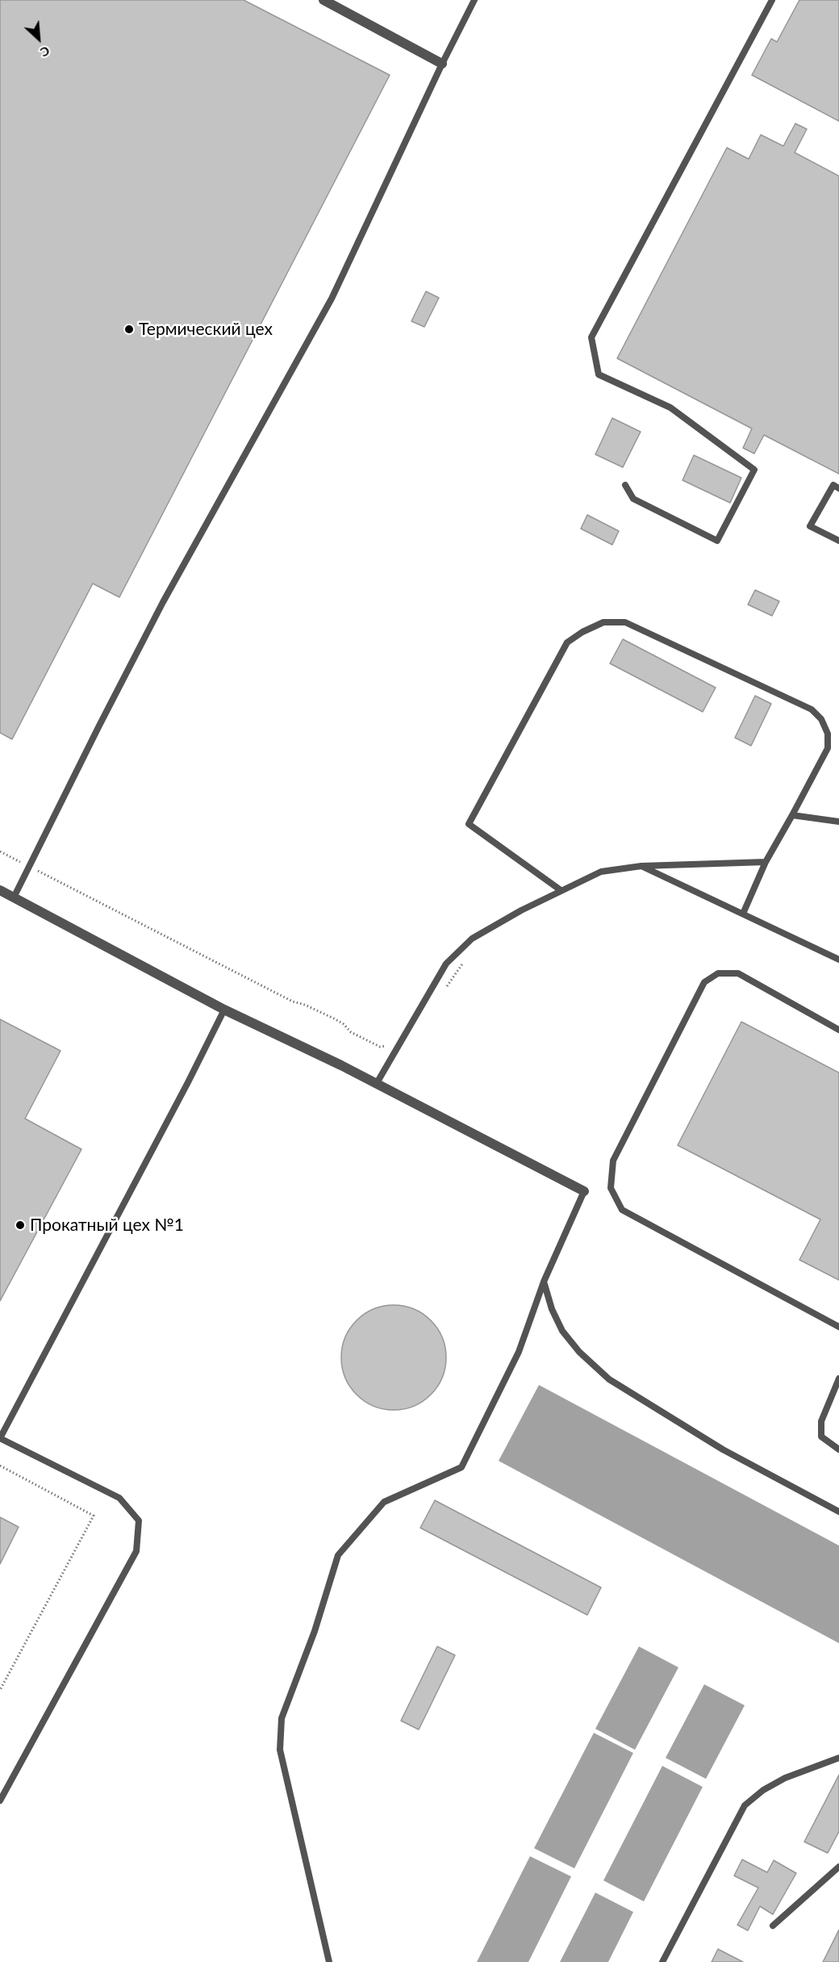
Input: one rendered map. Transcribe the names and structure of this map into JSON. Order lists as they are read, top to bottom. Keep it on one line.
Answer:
{"places":["Термический цех","Прокатный цех №1"],"north":"bottom right"}
